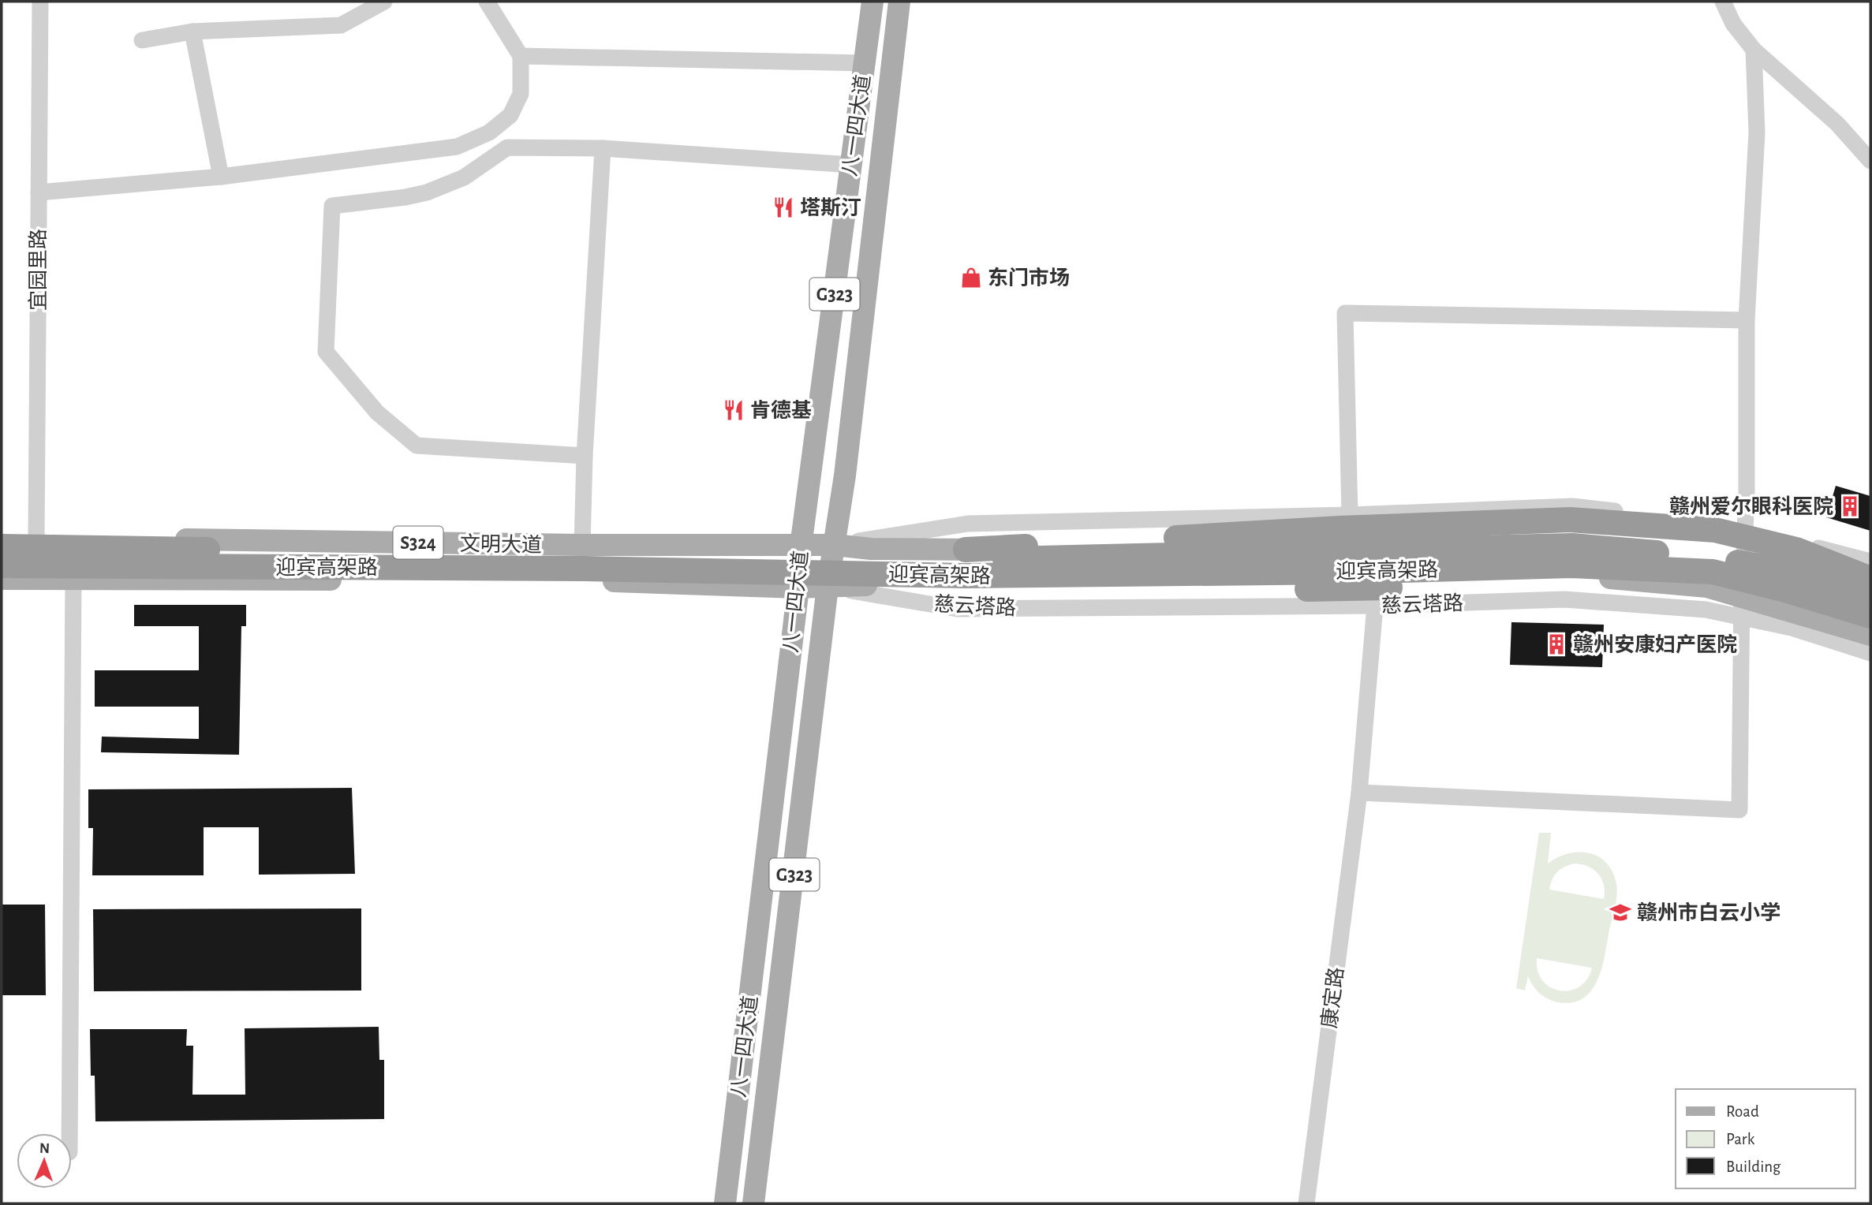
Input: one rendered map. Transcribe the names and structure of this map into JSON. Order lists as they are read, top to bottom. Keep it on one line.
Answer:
{"streets":{"highway":["迎宾高架路"],"main road":["八一四大道","G323","S324","文明大道","慈云塔路"],"street":["宜园里路","康定路"]},"crossings":[["八一四大道","文明大道"],["八一四大道","慈云塔路"],["宜园里路","文明大道"],["文明大道","慈云塔路"],["迎宾高架路","慈云塔路"],["慈云塔路","康定路"]],"places":{"restaurant":["塔斯汀","肯德基"],"shop":["东门市场"],"building":["赣州爱尔眼科医院","赣州安康妇产医院"],"school or university":["赣州市白云小学"]},"legend":["Road","Park","Building"],"north":"top"}
